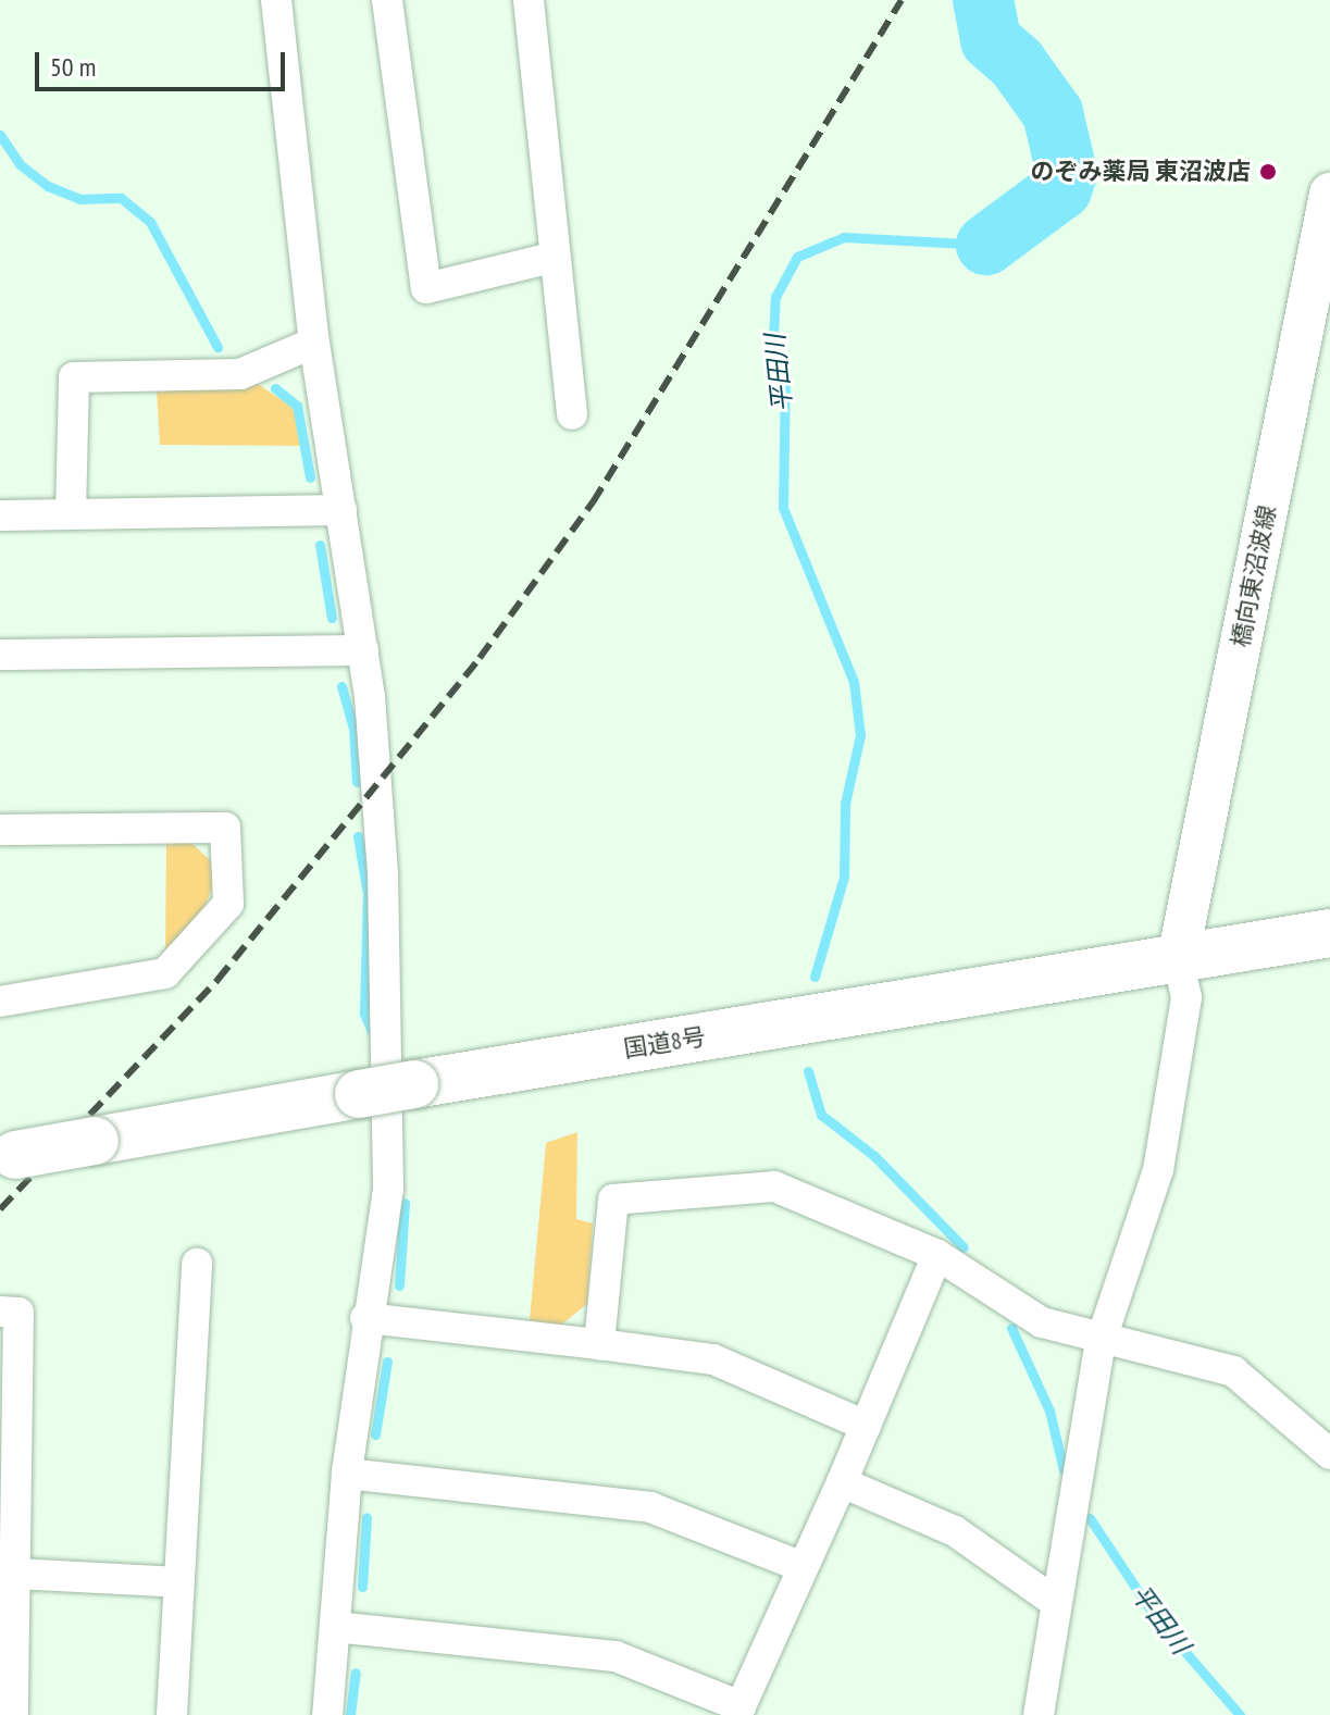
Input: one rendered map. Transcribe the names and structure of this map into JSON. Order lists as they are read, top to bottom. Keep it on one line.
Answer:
{"streets":{"highway":["国道8号"],"main road":["橋向東沼波線"]},"crossings":[["橋向東沼波線","国道8号"]],"water":["平田川"],"places":["のぞみ薬局 東沼波店"],"scale_bar":"50 m"}
